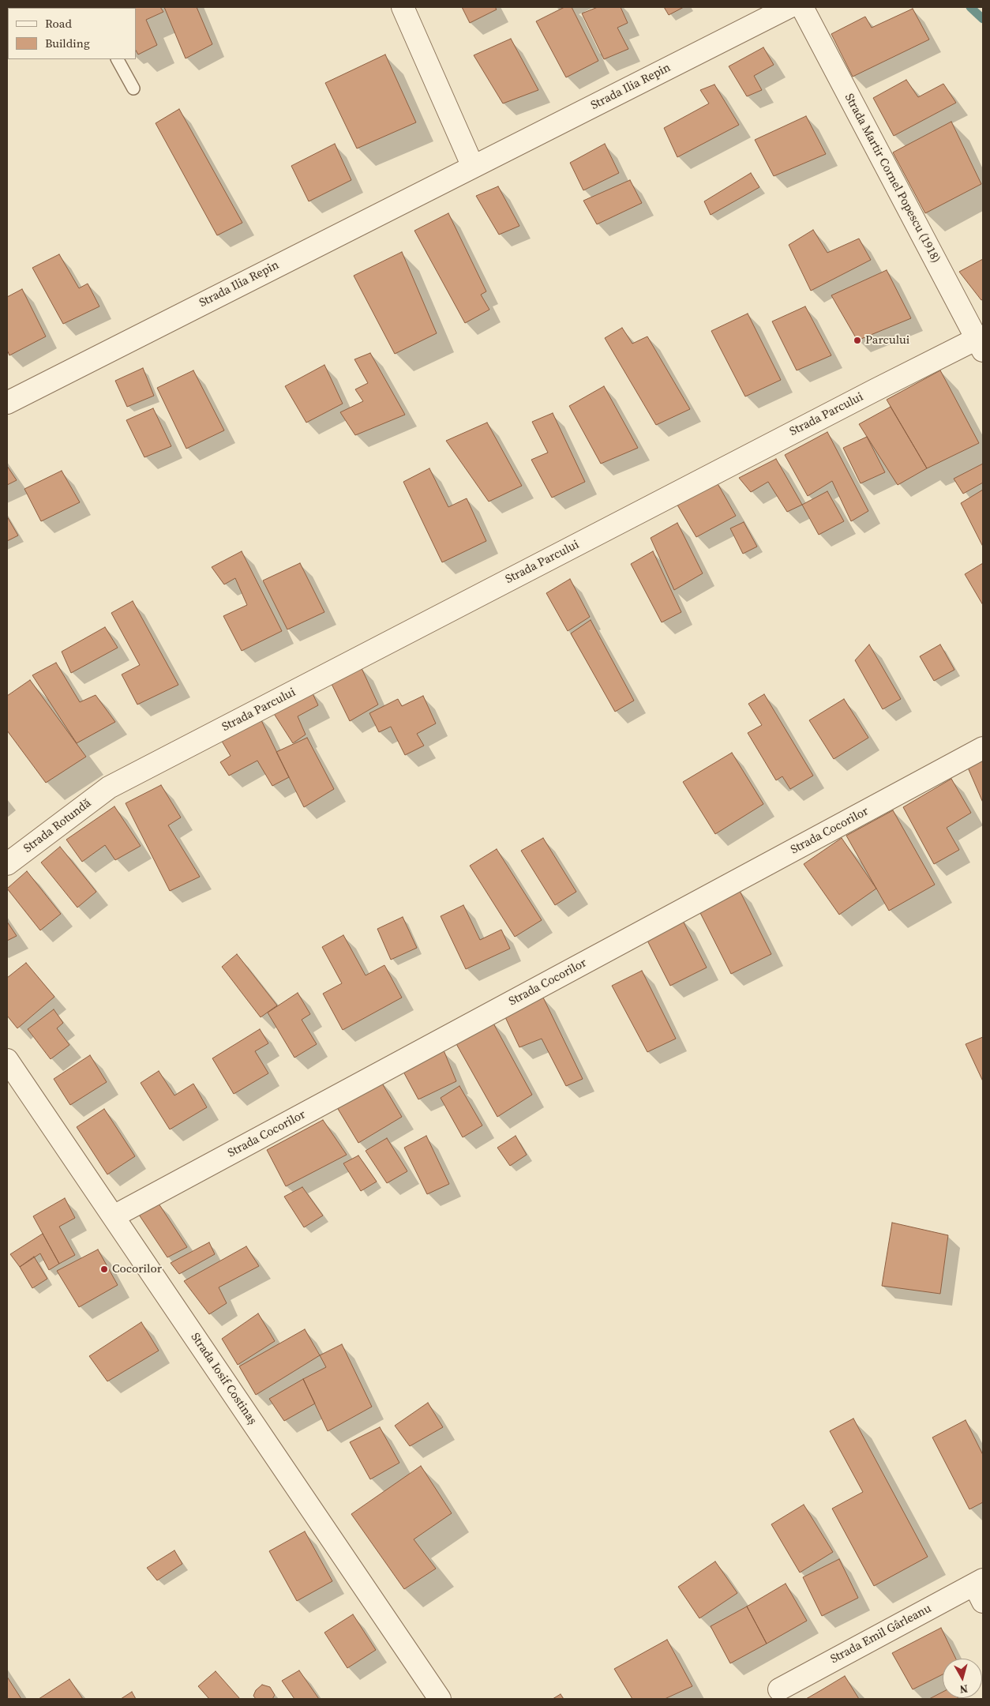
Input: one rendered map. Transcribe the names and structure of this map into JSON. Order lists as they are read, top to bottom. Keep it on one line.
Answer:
{"streets":{"street":["Strada Ilia Repin","Strada Martir Cornel Popescu (1918)","Strada Parcului","Strada Rotundă","Strada Cocorilor","Strada Iosif Costinaș","Strada Emil Gârleanu"]},"crossings":[["Strada Martir Cornel Popescu (1918)","Strada Parcului"],["Strada Parcului","Strada Rotundă"],["Strada Cocorilor","Strada Iosif Costinaș"]],"places":["Parcului","Cocorilor"],"legend":["Road","Building"],"north":"bottom"}
